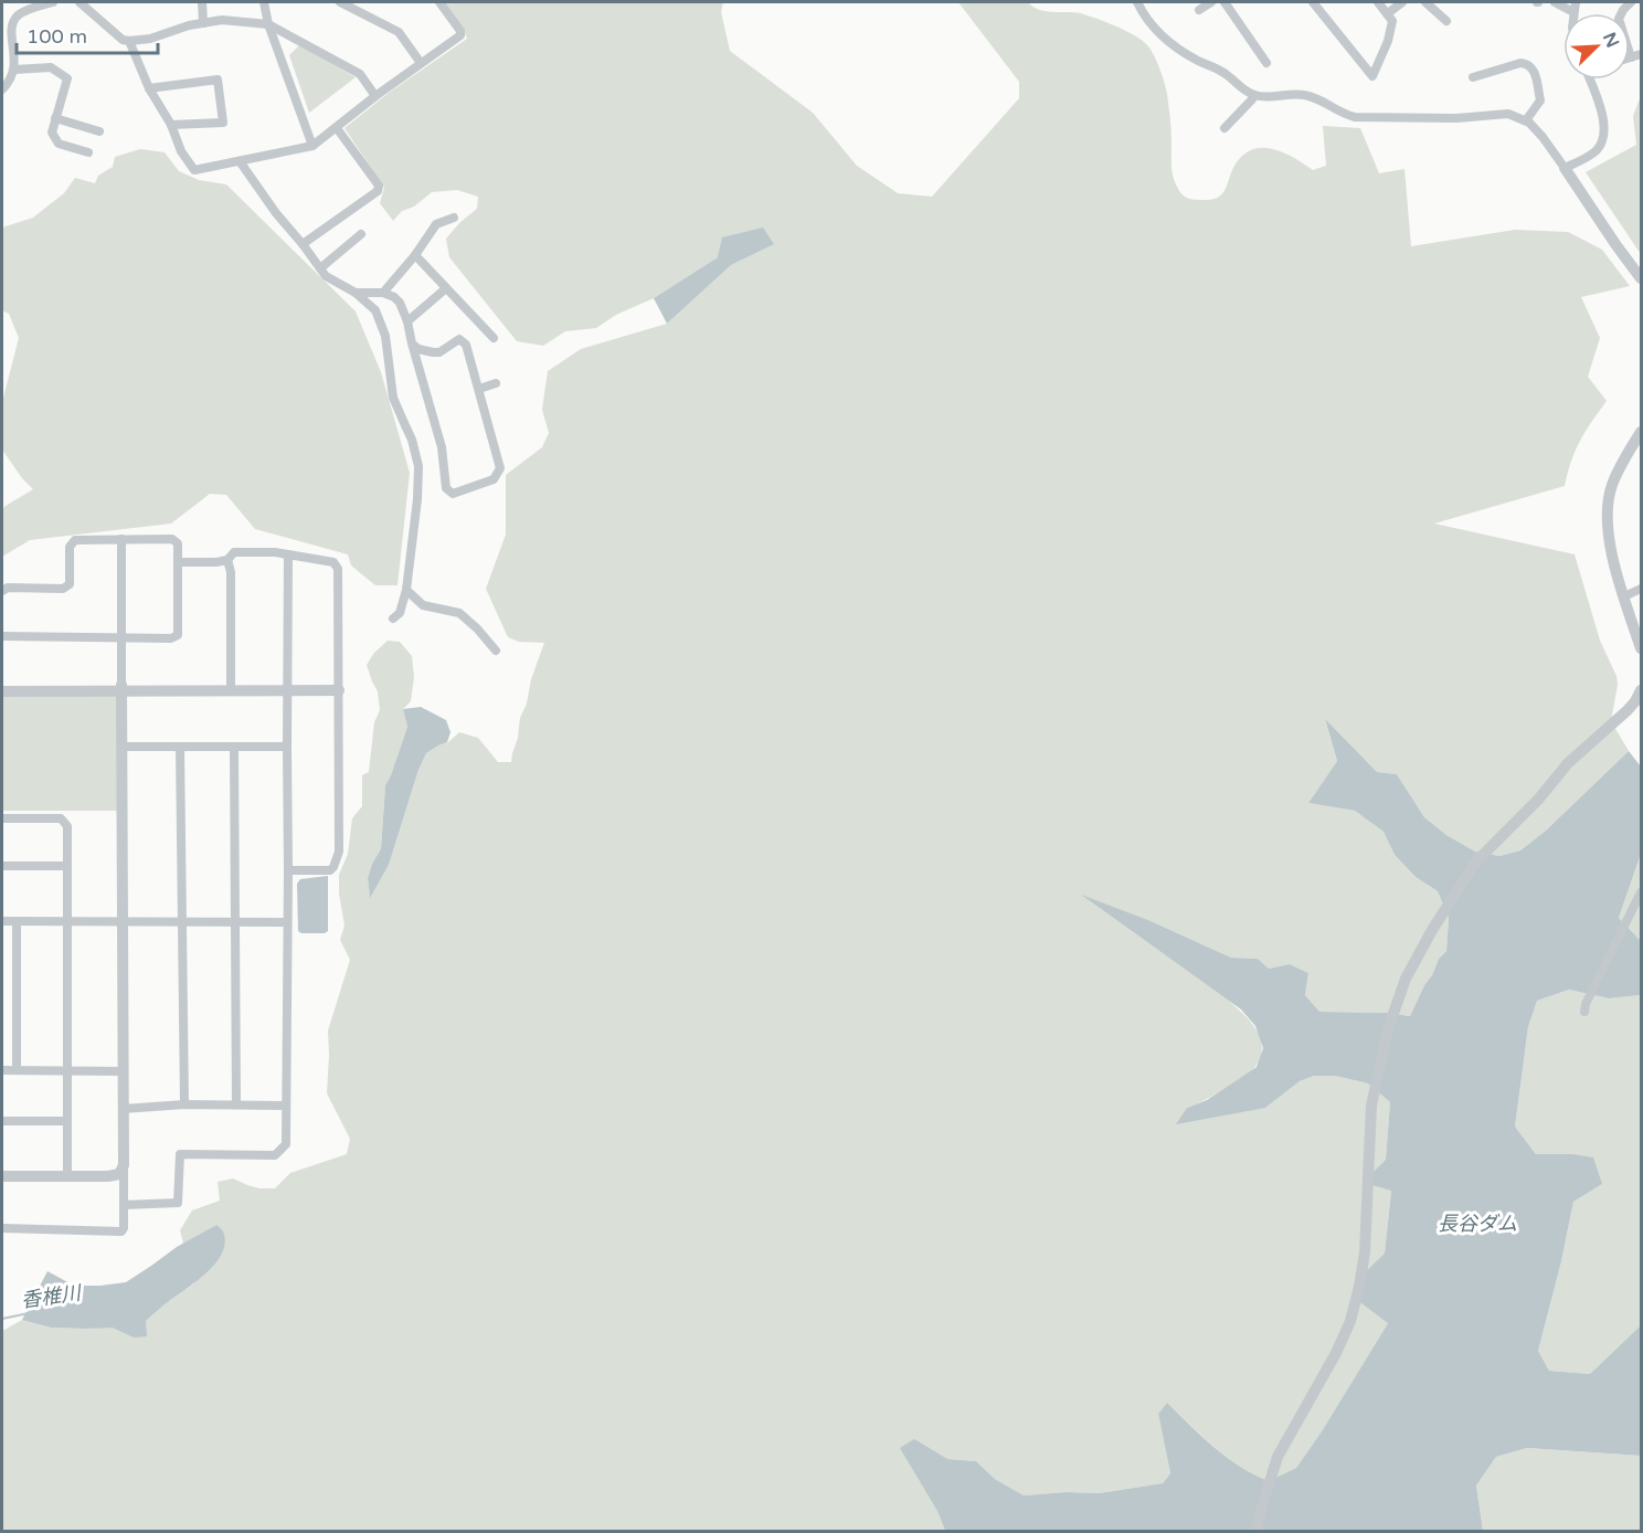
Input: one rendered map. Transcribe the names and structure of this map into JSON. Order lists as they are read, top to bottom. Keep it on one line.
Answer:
{"water":["長谷ダム","香椎川"],"scale_bar":"100 m","north":"top right"}
